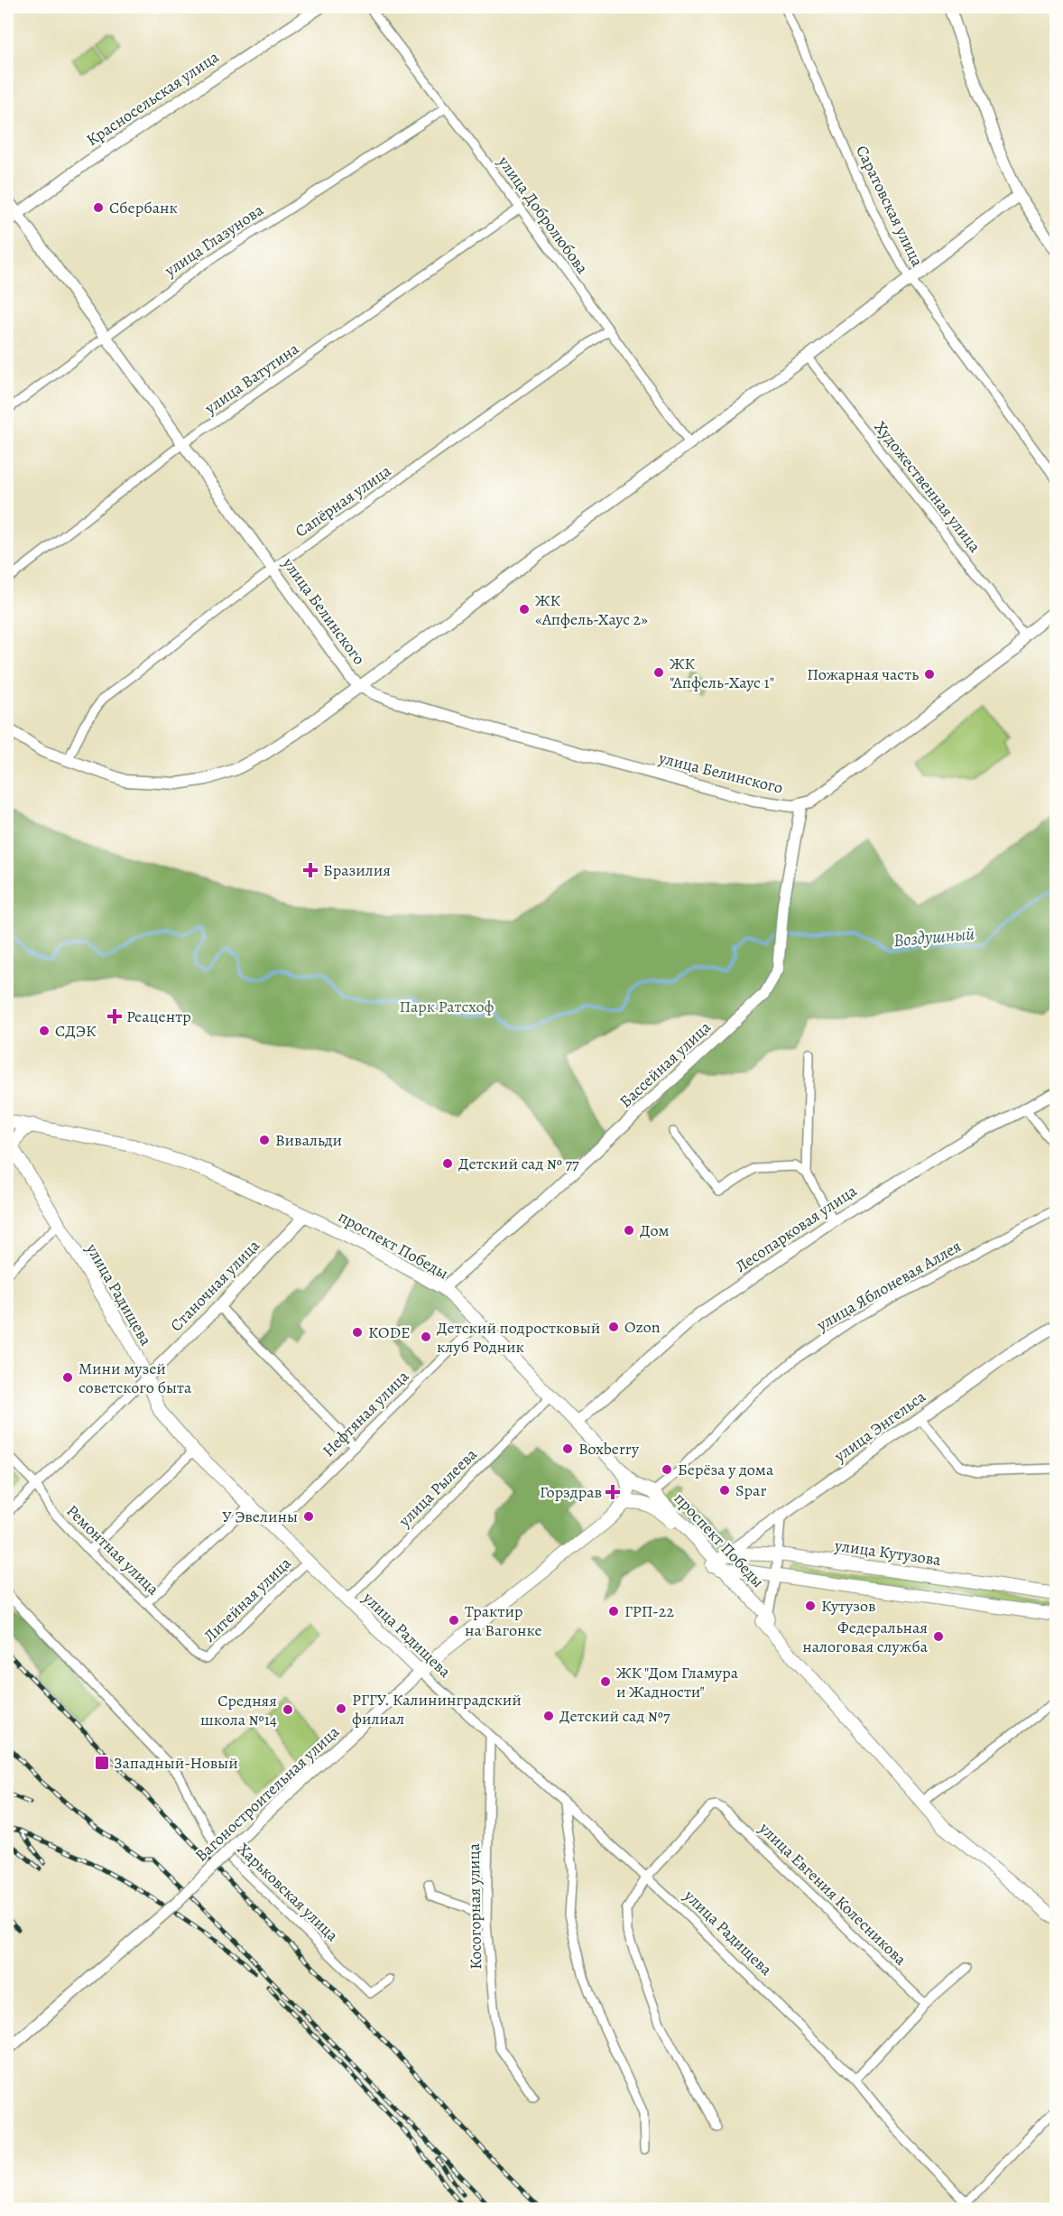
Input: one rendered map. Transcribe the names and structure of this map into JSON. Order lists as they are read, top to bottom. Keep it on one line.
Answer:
{"streets":{"main road":["проспект Победы","улица Радищева","улица Кутузова","Вагоностроительная улица"],"street":["Красносельская улица","Саратовская улица","улица Добролюбова","улица Глазунова","улица Ватутина","Художественная улица","Сапёрная улица","улица Белинского","Бассейная улица","Лесопарковая улица","Станочная улица","улица Яблоневая Аллея","Нефтяная улица","улица Энгельса","улица Рылеева","Ремонтная улица","Литейная улица","Харьковская улица","улица Евгения Колесникова","Косогорная улица"]},"crossings":[["Красносельская улица","улица Белинского"],["улица Добролюбова","улица Глазунова"],["улица Добролюбова","улица Ватутина"],["улица Добролюбова","Сапёрная улица"],["улица Глазунова","улица Белинского"],["улица Ватутина","улица Белинского"],["Сапёрная улица","улица Белинского"],["улица Белинского","Бассейная улица"],["Бассейная улица","проспект Победы"],["Лесопарковая улица","проспект Победы"],["проспект Победы","Станочная улица"],["проспект Победы","улица Яблоневая Аллея"],["проспект Победы","улица Радищева"],["проспект Победы","Нефтяная улица"],["проспект Победы","улица Энгельса"],["проспект Победы","улица Рылеева"],["проспект Победы","улица Кутузова"],["проспект Победы","Вагоностроительная улица"],["Станочная улица","улица Радищева"],["Станочная улица","Ремонтная улица"],["улица Радищева","Нефтяная улица"],["улица Радищева","улица Рылеева"],["улица Радищева","Литейная улица"],["улица Радищева","Вагоностроительная улица"],["улица Радищева","улица Евгения Колесникова"],["улица Радищева","Косогорная улица"],["улица Энгельса","улица Кутузова"],["Ремонтная улица","Литейная улица"]],"water":["Воздушный"],"parks":["Парк Ратсхоф"],"places":{"other":["Сбербанк","ЖК «Апфель-Хаус 2»","ЖК \"Апфель-Хаус 1\"","Пожарная часть","СДЭК","Вивальди","Детский сад № 77","Дом","Ozon","KODE","Детский подростковый клуб Родник","Мини музей советского быта","Boxberry","Берёза у дома","Spar","У Эвелины","Кутузов","ГРП-22","Трактир на Вагонке","Федеральная налоговая служба","ЖК \"Дом Гламура и Жадности\"","РГГУ. Калининградский филиал","Средняя школа №14","Детский сад №7"],"health":["Бразилия","Реацентр","Горздрав"],"transit":["Западный-Новый"]}}
